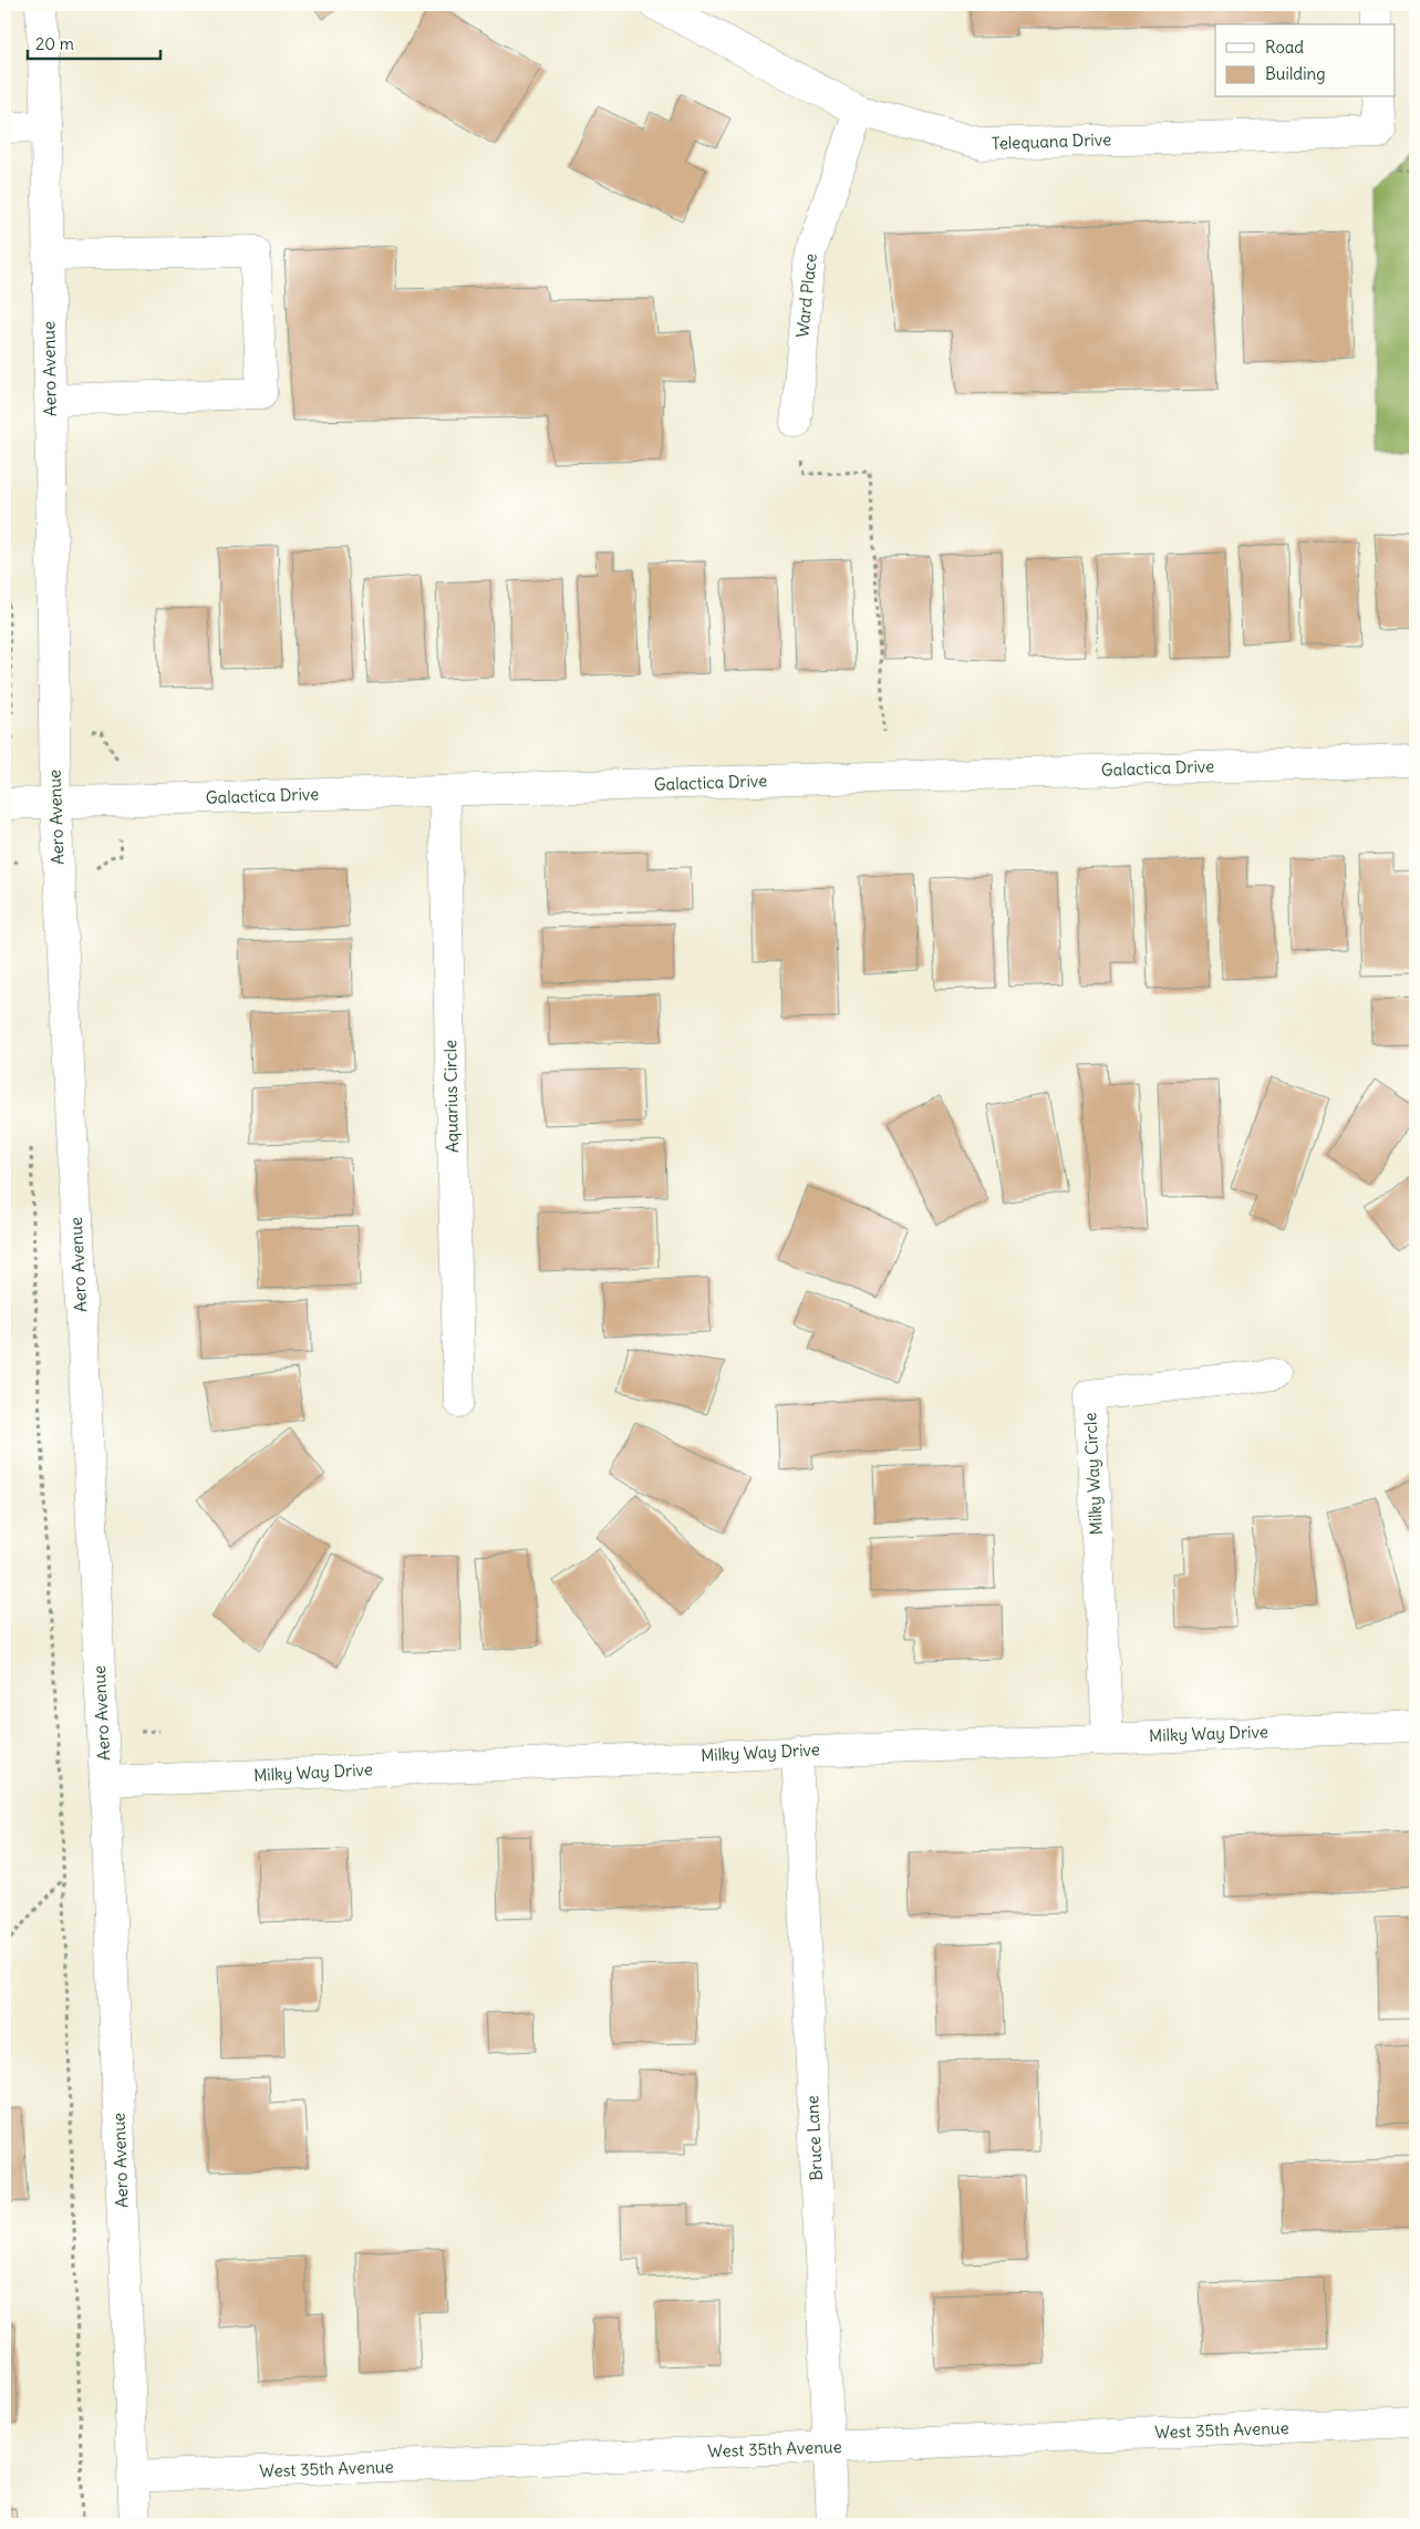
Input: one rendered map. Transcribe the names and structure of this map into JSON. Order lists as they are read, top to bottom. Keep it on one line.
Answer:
{"streets":{"street":["Telequana Drive","Ward Place","Aero Avenue","Galactica Drive","Aquarius Circle","Milky Way Circle","Milky Way Drive","Bruce Lane","West 35th Avenue"]},"crossings":[["Telequana Drive","Ward Place"],["Aero Avenue","Galactica Drive"],["Aero Avenue","Milky Way Drive"],["Aero Avenue","West 35th Avenue"],["Galactica Drive","Aquarius Circle"],["Milky Way Circle","Milky Way Drive"],["Milky Way Drive","Bruce Lane"],["Bruce Lane","West 35th Avenue"]],"legend":["Road","Building"],"scale_bar":"20 m"}
